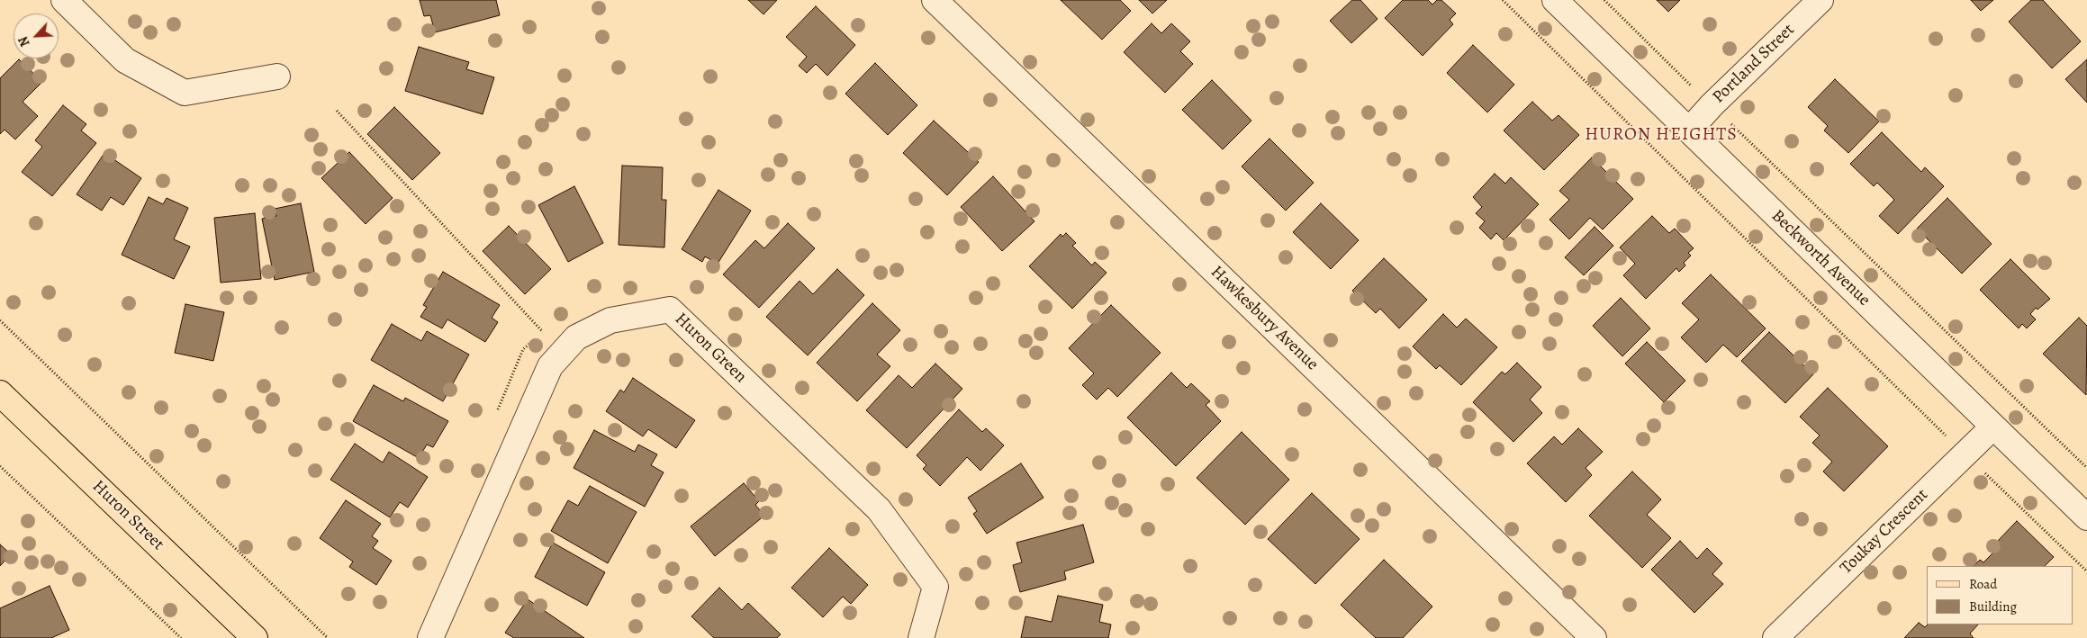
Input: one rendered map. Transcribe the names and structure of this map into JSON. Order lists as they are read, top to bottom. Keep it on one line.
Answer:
{"streets":{"main road":["Huron Street"],"street":["Portland Street","Beckworth Avenue","Hawkesbury Avenue","Huron Green","Toukay Crescent"]},"crossings":[["Portland Street","Beckworth Avenue"],["Beckworth Avenue","Toukay Crescent"]],"districts":["HURON HEIGHTS"],"legend":["Road","Building"],"north":"bottom left"}
